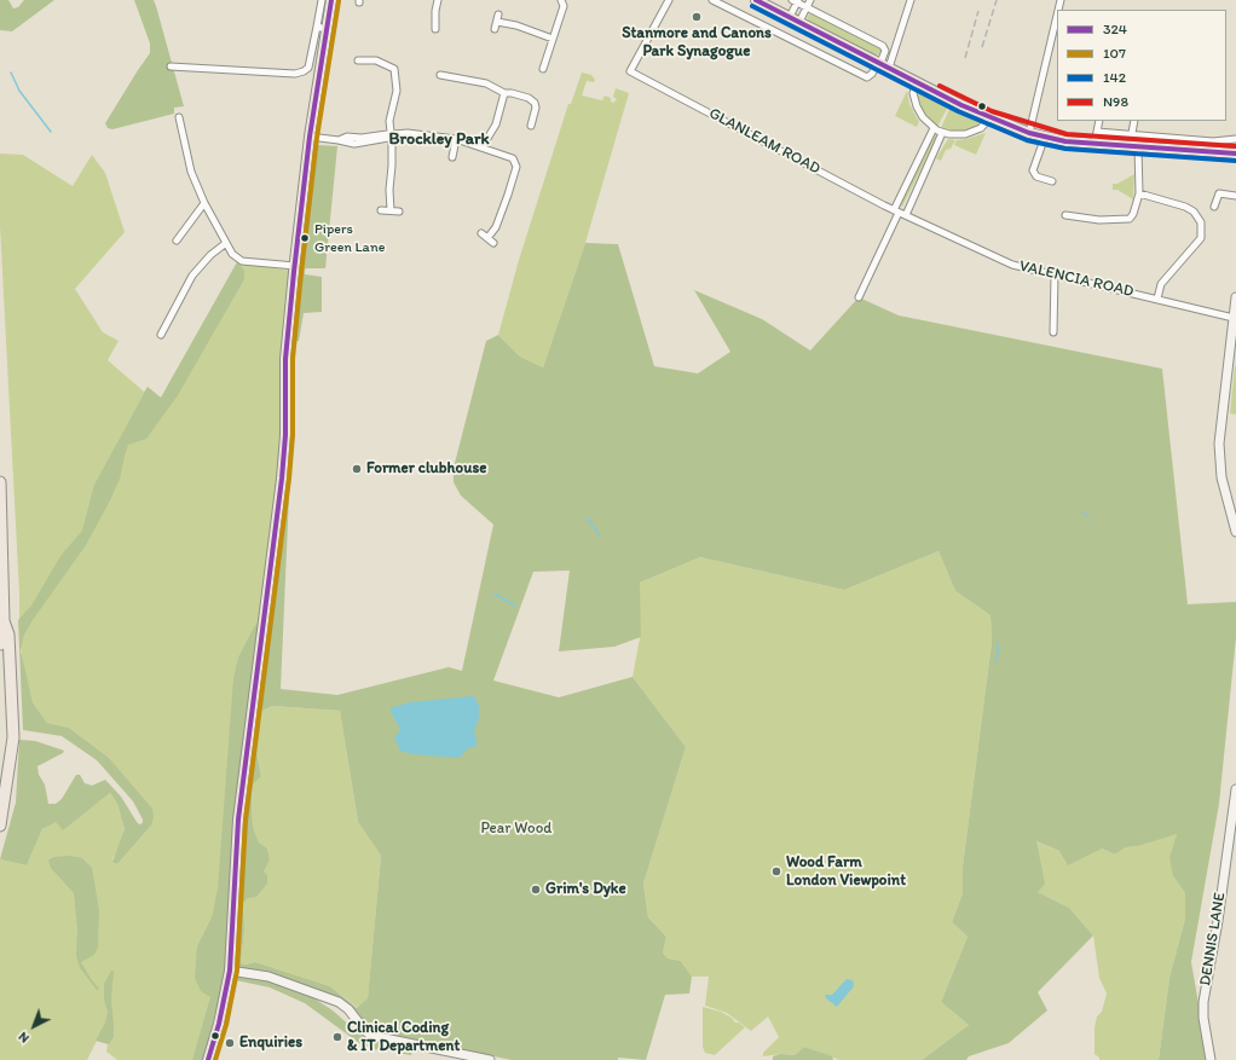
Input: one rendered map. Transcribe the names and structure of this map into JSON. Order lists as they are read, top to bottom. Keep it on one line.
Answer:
{"streets":{"street":["GLANLEAM ROAD","VALENCIA ROAD","DENNIS LANE"]},"crossings":[["GLANLEAM ROAD","VALENCIA ROAD"]],"districts":["Brockley Park"],"parks":["Pear Wood"],"places":["Stanmore and Canons Park Synagogue","Pipers Green Lane","Former clubhouse","Wood Farm London Viewpoint","Grim's Dyke","Clinical Coding & IT Department","Enquiries"],"lines":["transit line 324","transit line 107","transit line 142","transit line N98"],"legend":["324","107","142","N98"],"north":"bottom left"}
